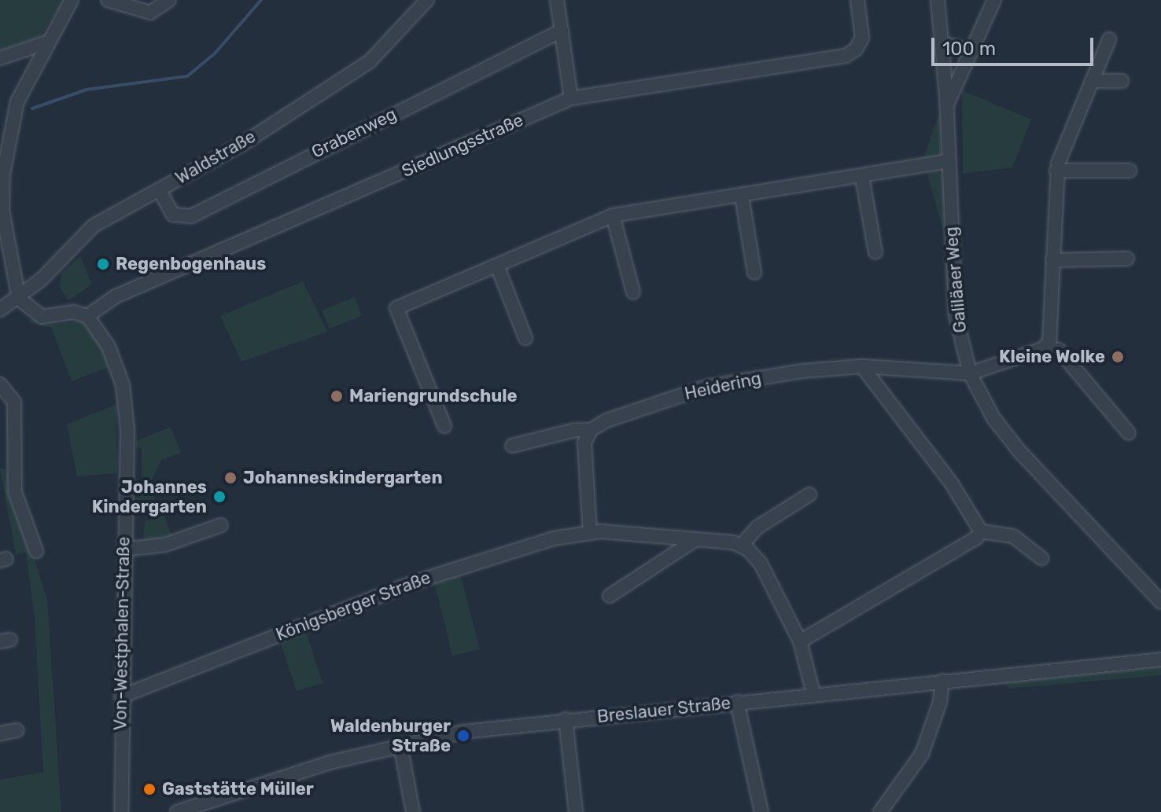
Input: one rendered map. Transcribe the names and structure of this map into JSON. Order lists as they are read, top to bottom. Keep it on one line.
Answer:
{"streets":{"street":["Grabenweg","Siedlungsstraße","Waldstraße","Galiläaer Weg","Heidering","Königsberger Straße","Von-Westphalen-Straße","Breslauer Straße"]},"crossings":[["Grabenweg","Waldstraße"],["Siedlungsstraße","Von-Westphalen-Straße"],["Galiläaer Weg","Heidering"],["Königsberger Straße","Von-Westphalen-Straße"]],"places":["Regenbogenhaus","Kleine Wolke","Mariengrundschule","Johanneskindergarten","Johannes Kindergarten","Waldenburger Straße","Gaststätte Müller"],"scale_bar":"100 m"}
